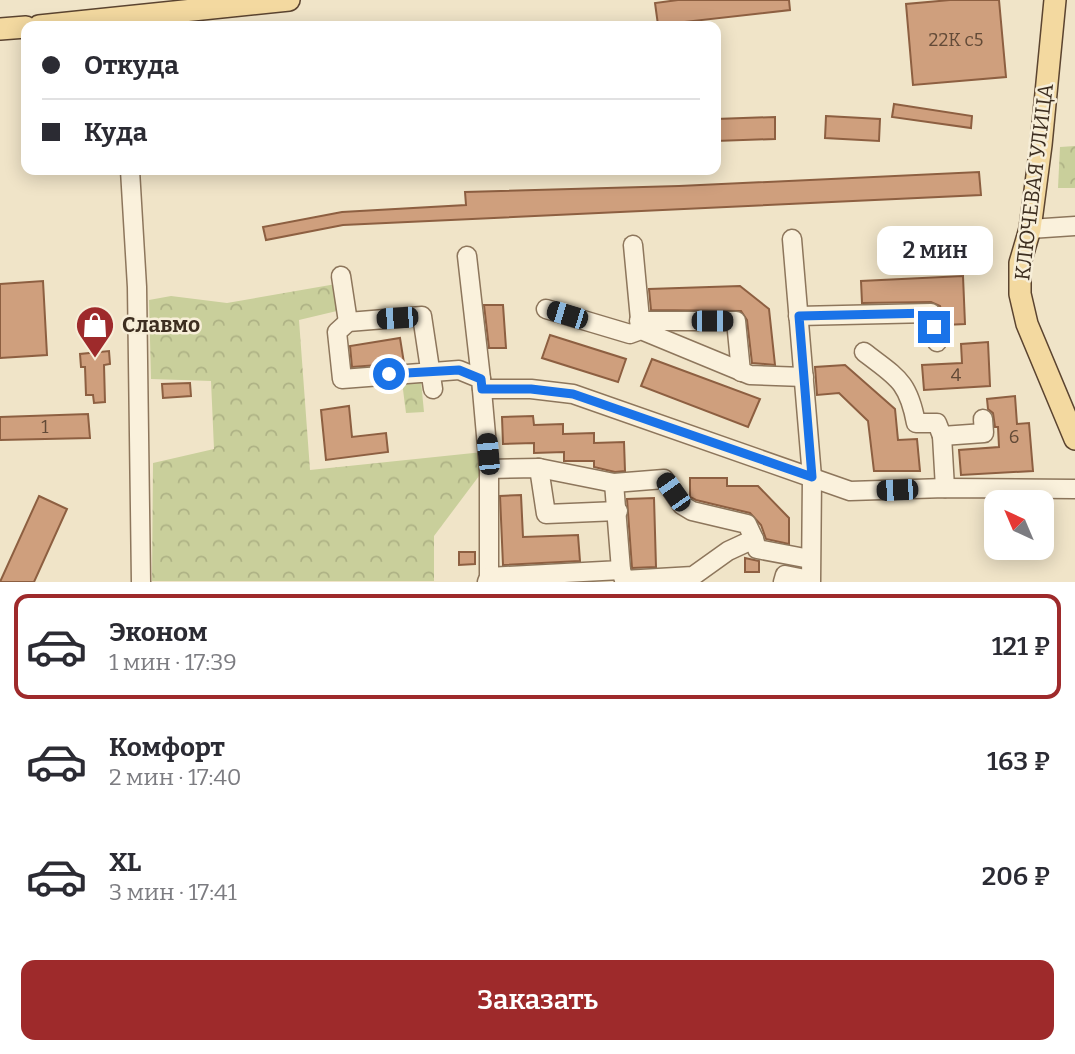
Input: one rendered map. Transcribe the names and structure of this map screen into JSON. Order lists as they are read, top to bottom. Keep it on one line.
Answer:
{"streets":{"main road":["КЛЮЧЕВАЯ УЛИЦА"]},"places":{"shop":["Славмо"]},"house_numbers":["22К с5","4","1","6"],"north":"top left","page":{"banner":["Откуда","Куда"],"bubble":"2 мин","list":[{"name":"Эконом","note":"1 мин · 17:39","value":"121 ₽"},{"name":"Комфорт","note":"2 мин · 17:40","value":"163 ₽"},{"name":"XL","note":"3 мин · 17:41","value":"206 ₽"}],"buttons":"Заказать"}}
